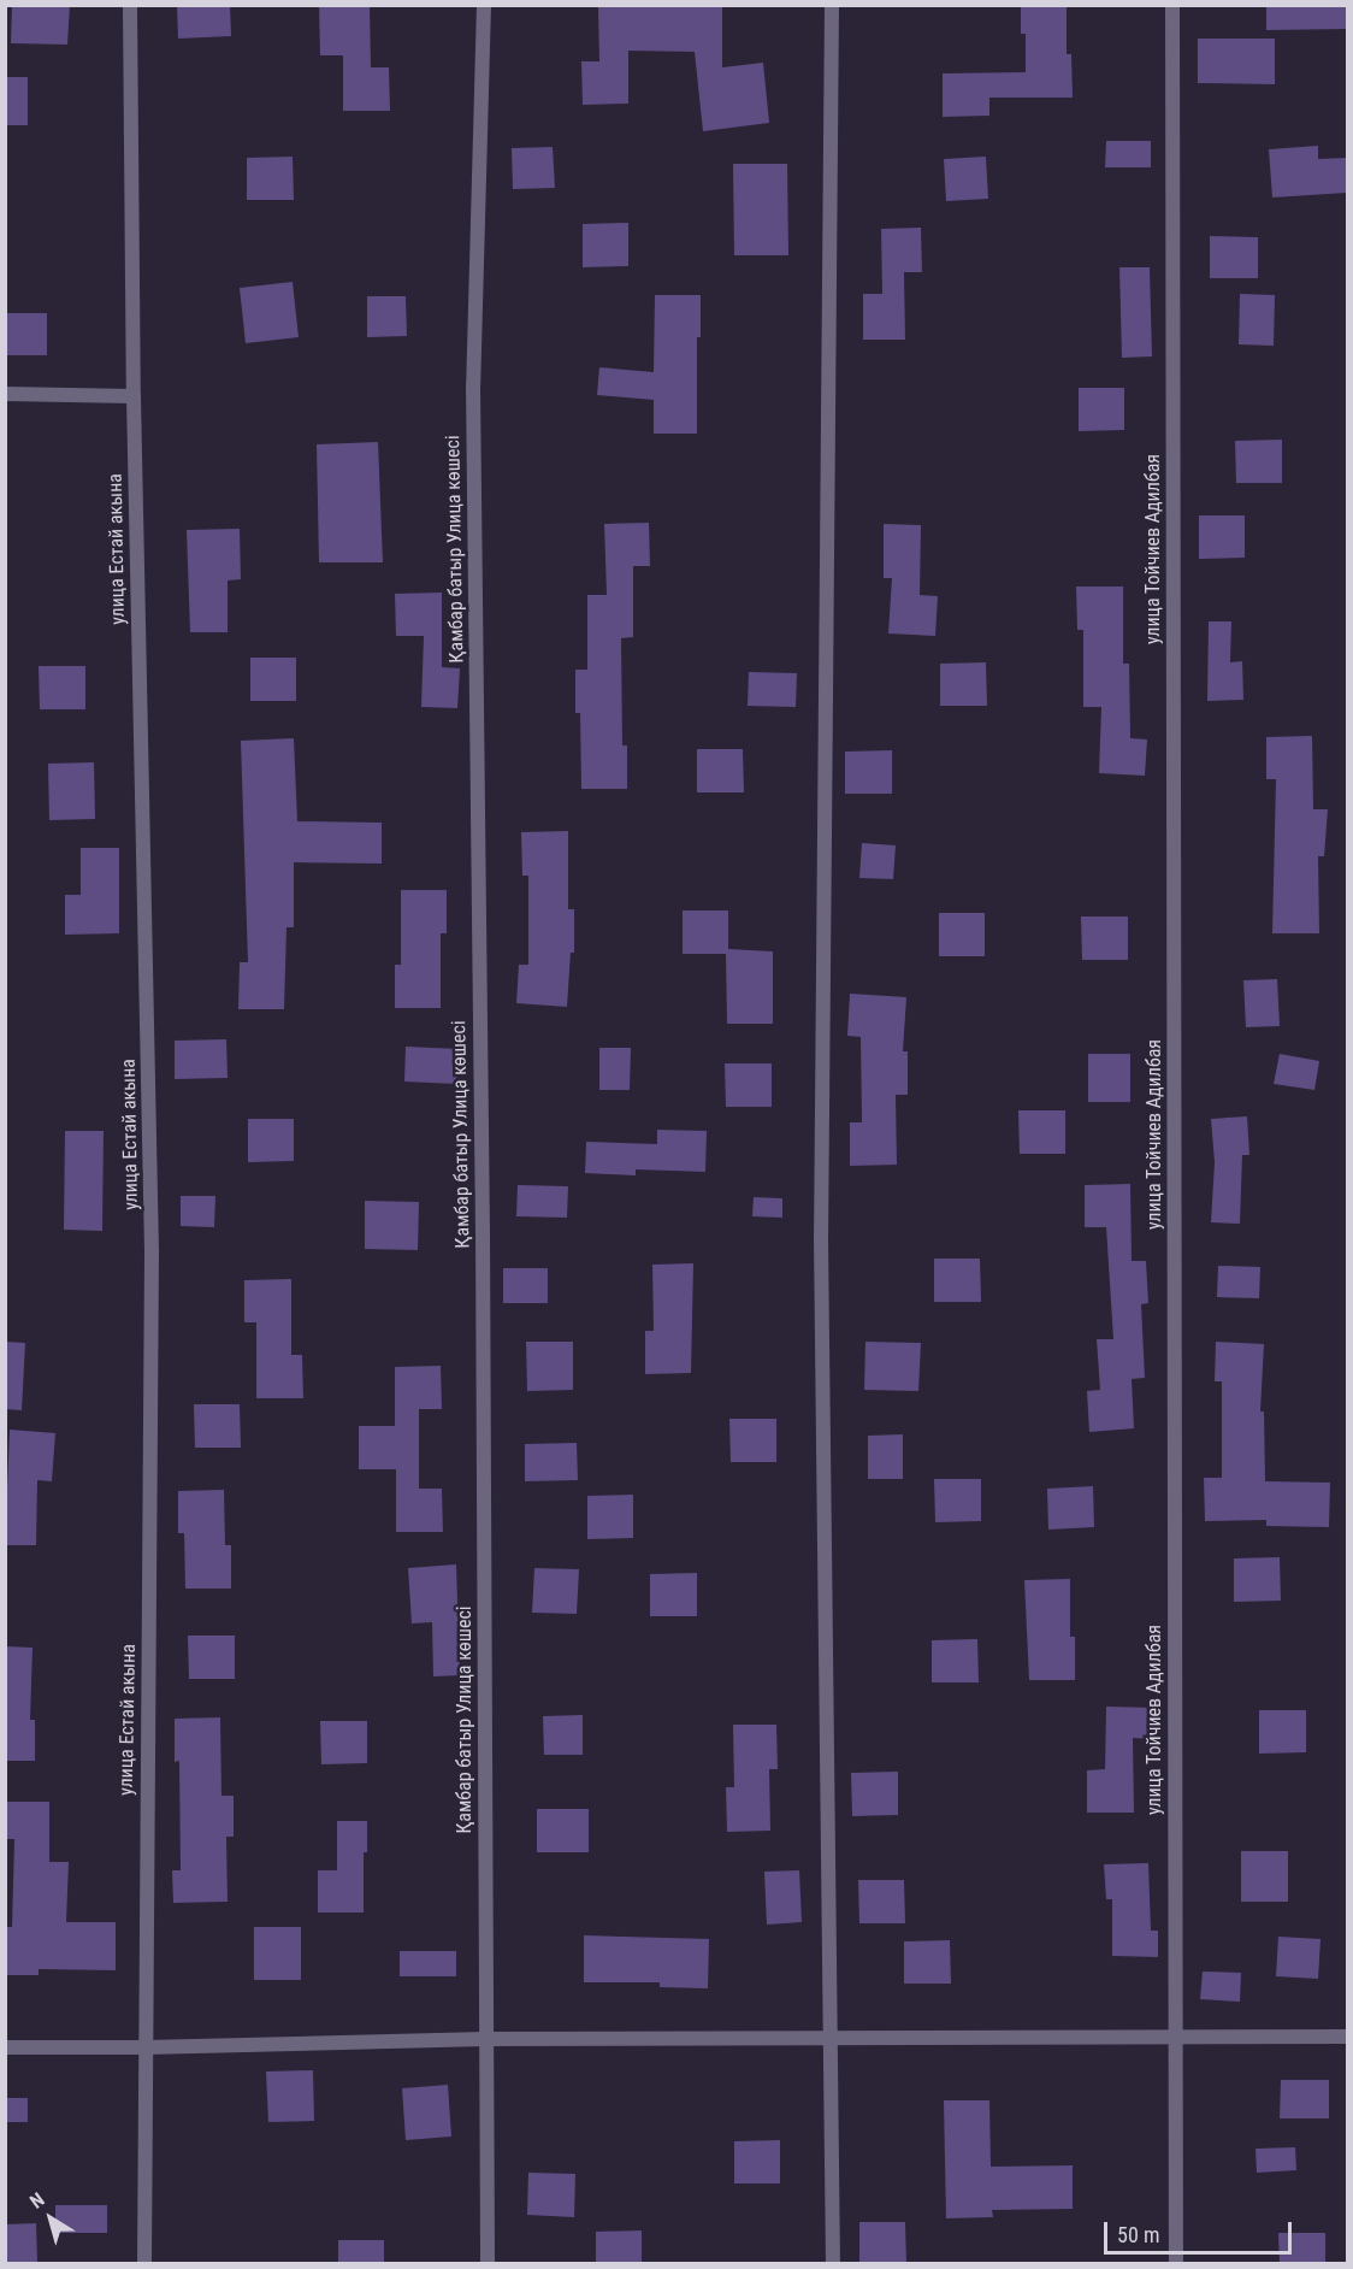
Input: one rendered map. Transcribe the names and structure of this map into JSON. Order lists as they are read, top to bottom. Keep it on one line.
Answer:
{"streets":{"street":["улица Естай акына","Қамбар батыр Улица көшесі","улица Тойчиев Адилбая"]},"scale_bar":"50 m","north":"top left"}
